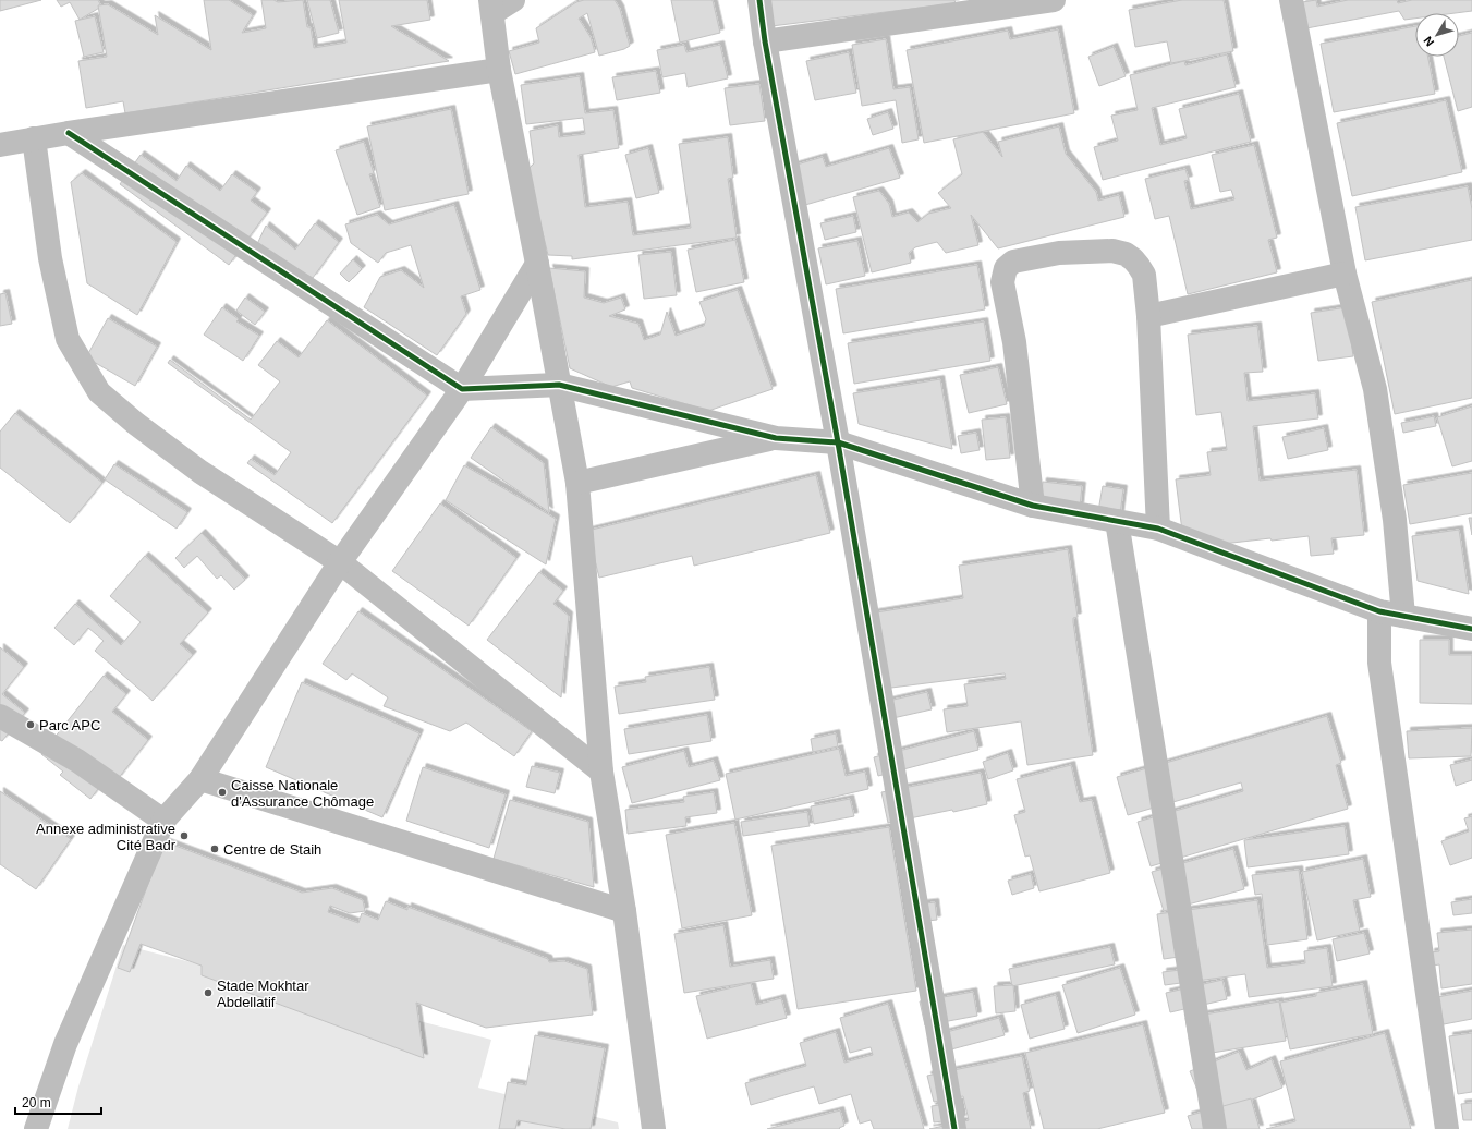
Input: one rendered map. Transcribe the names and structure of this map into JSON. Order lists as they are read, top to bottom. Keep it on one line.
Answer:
{"places":["Parc APC","Caisse Nationale d'Assurance Chômage","Annexe administrative Cité Badr","Centre de Staih","Stade Mokhtar Abdellatif"],"scale_bar":"20 m","north":"bottom left"}
